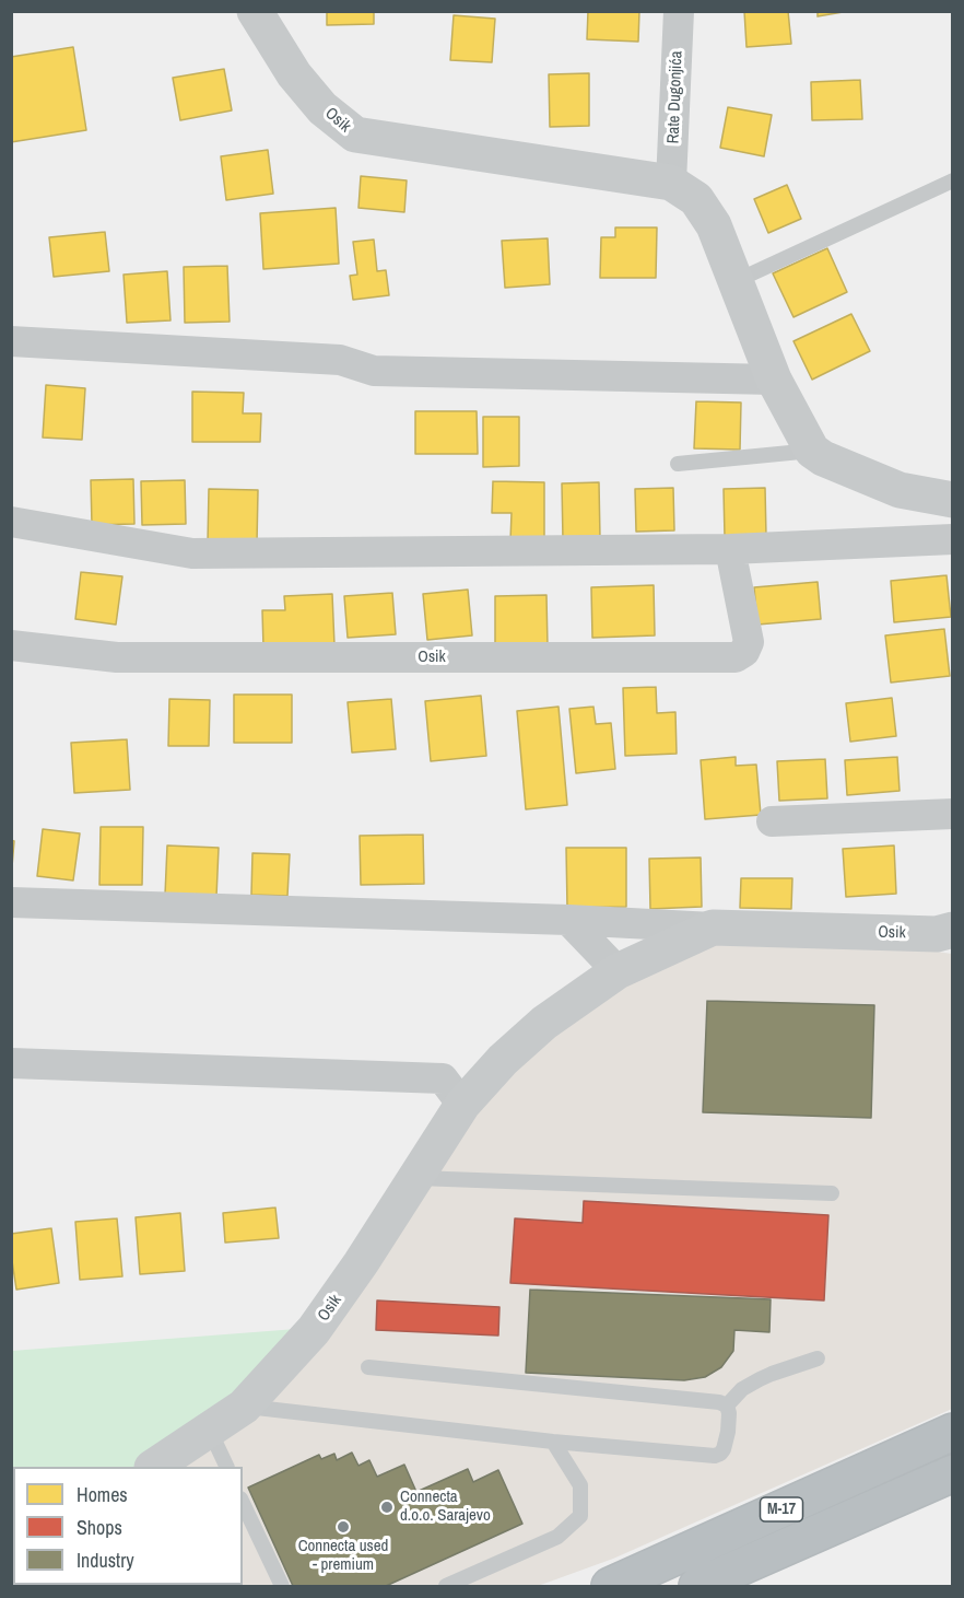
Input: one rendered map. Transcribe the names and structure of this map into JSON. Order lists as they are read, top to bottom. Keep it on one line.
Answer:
{"streets":{"highway":["M-17"],"main road":["Osik"],"street":["Rate Dugonjića"]},"crossings":[["Rate Dugonjića","Osik"]],"places":["Connecta d.o.o. Sarajevo","Connecta used - premium"],"legend":["Homes","Shops","Industry"]}
